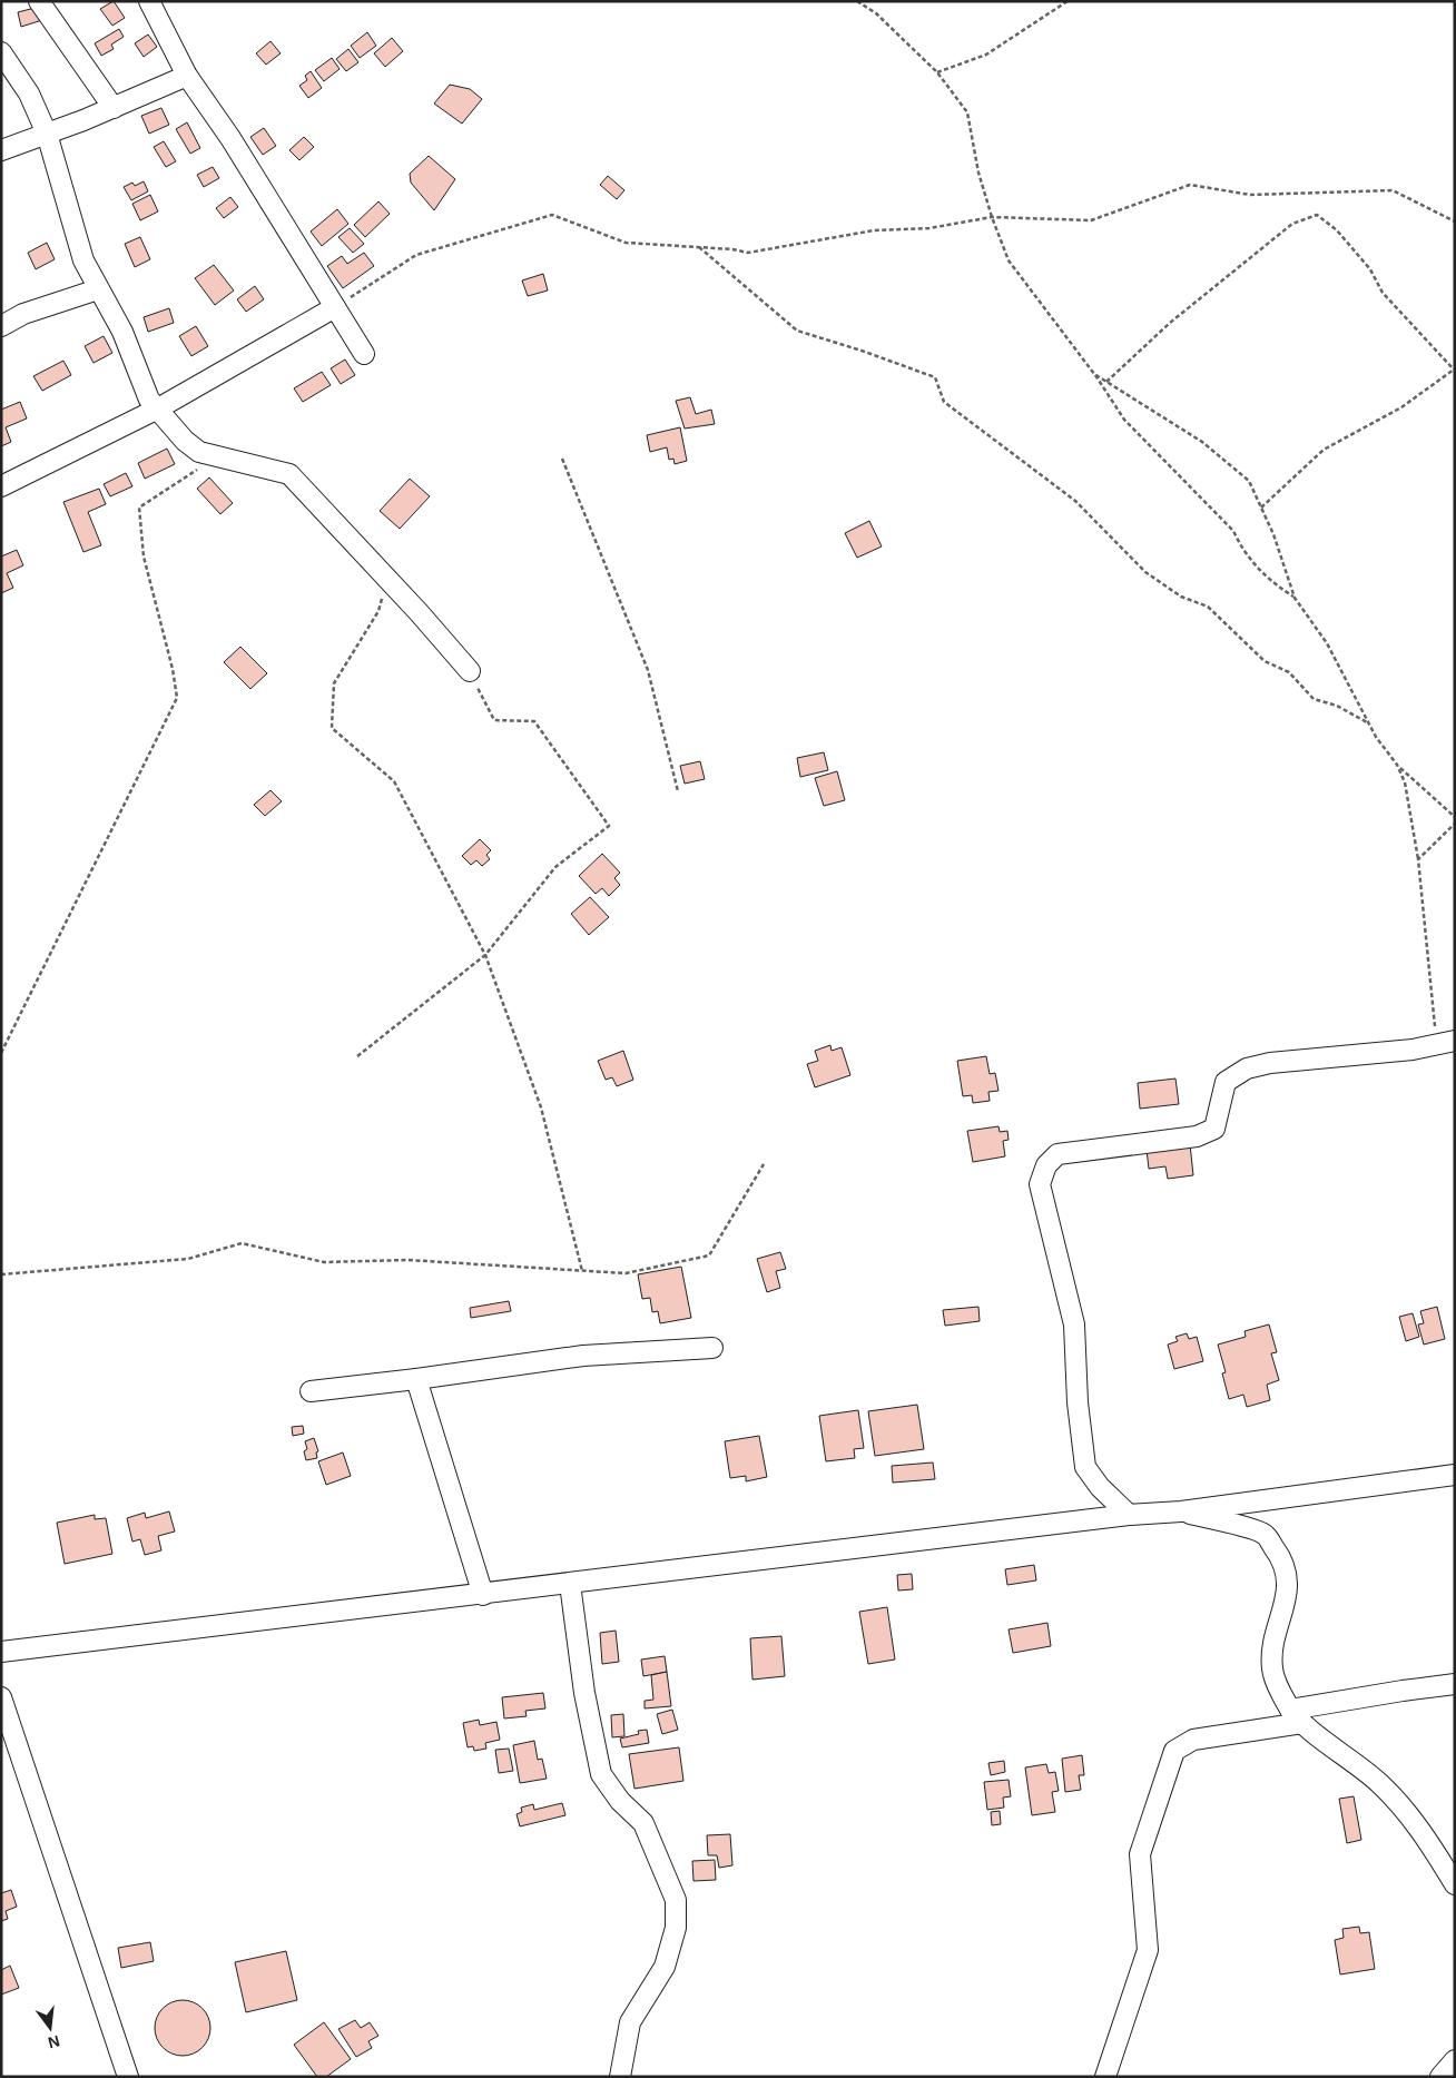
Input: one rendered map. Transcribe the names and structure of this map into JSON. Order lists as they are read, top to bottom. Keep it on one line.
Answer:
{"north":"bottom"}
